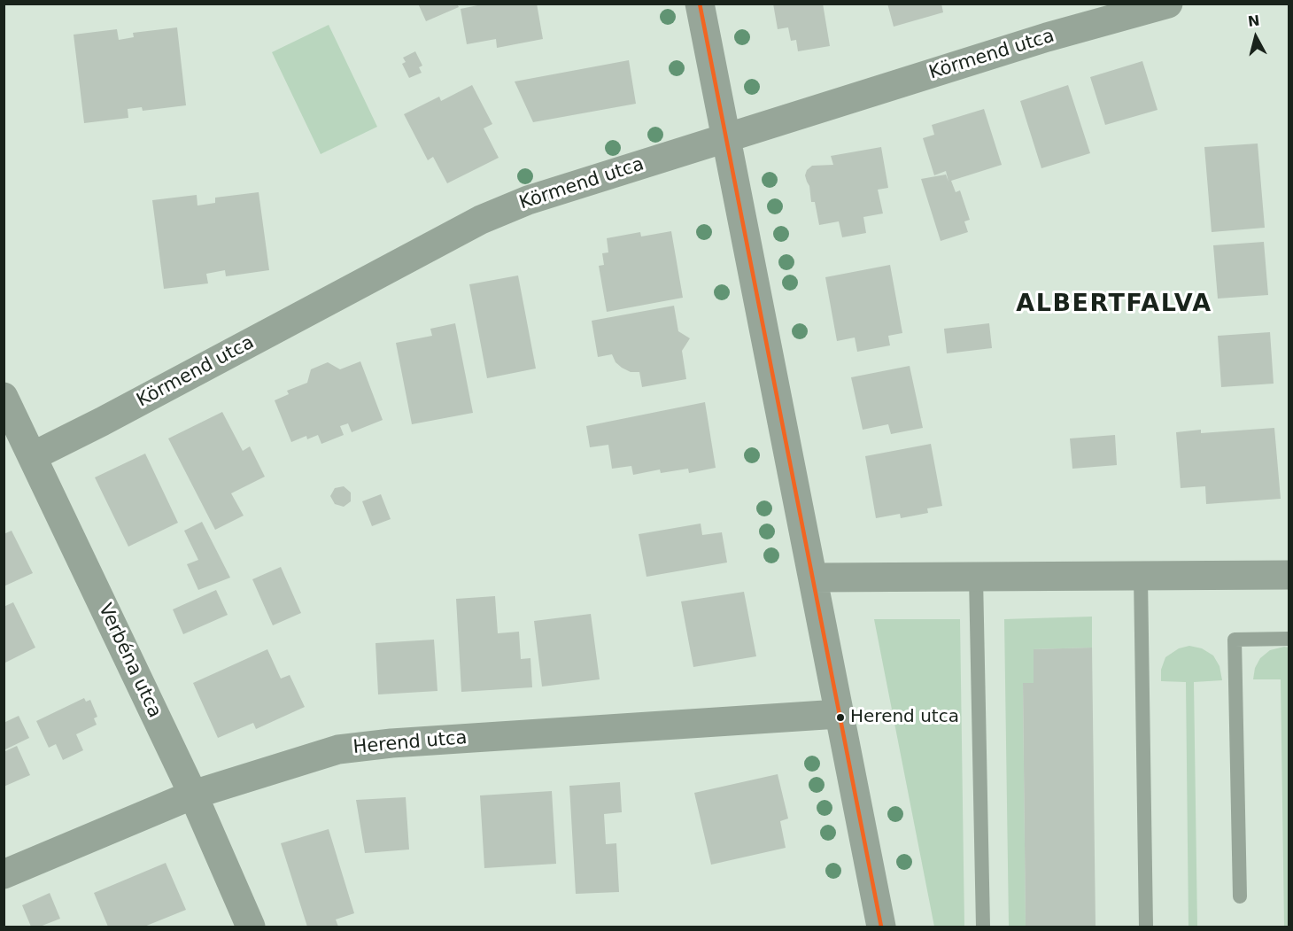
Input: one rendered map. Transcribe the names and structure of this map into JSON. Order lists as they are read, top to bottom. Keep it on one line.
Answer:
{"streets":{"street":["Körmend utca","Verbéna utca","Herend utca"]},"crossings":[["Körmend utca","Verbéna utca"],["Verbéna utca","Herend utca"]],"districts":["ALBERTFALVA"],"places":["Herend utca"],"north":"top"}
